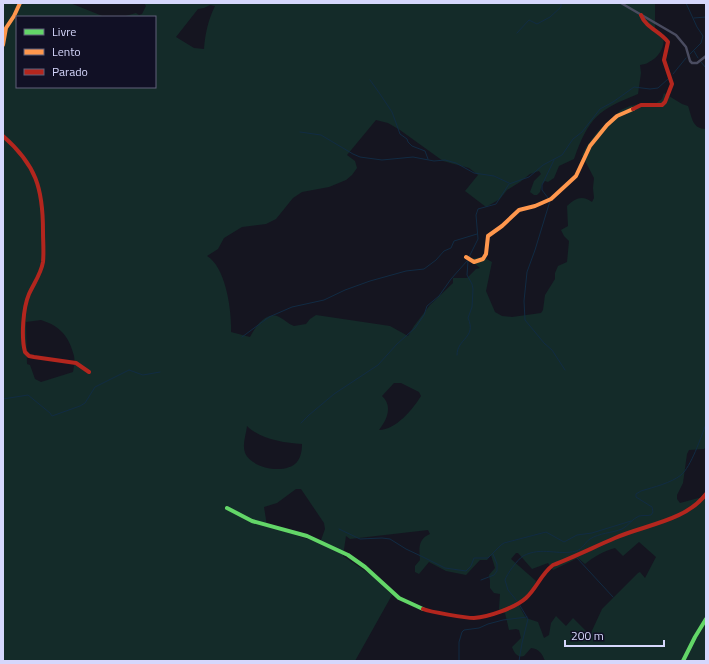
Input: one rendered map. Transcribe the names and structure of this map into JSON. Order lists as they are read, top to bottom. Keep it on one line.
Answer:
{"legend":["Livre","Lento","Parado"],"scale_bar":"200 m"}
